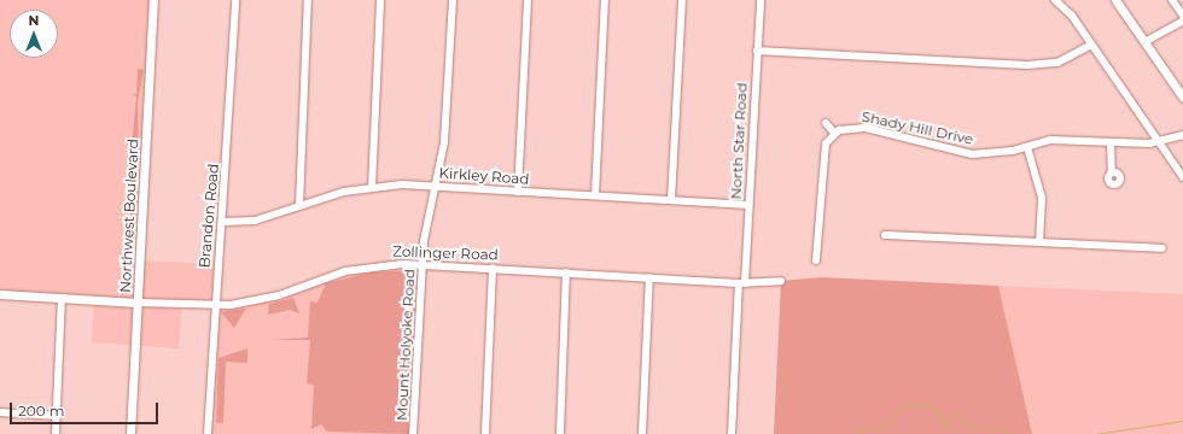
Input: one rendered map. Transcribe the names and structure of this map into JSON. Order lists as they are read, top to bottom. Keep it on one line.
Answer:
{"streets":{"main road":["Northwest Boulevard","Zollinger Road"],"street":["Shady Hill Drive","North Star Road","Kirkley Road","Brandon Road","Mount Holyoke Road"]},"crossings":[["North Star Road","Kirkley Road"],["North Star Road","Zollinger Road"],["Kirkley Road","Brandon Road"],["Kirkley Road","Mount Holyoke Road"],["Northwest Boulevard","Zollinger Road"],["Brandon Road","Zollinger Road"],["Zollinger Road","Mount Holyoke Road"]],"scale_bar":"200 m","north":"top"}
